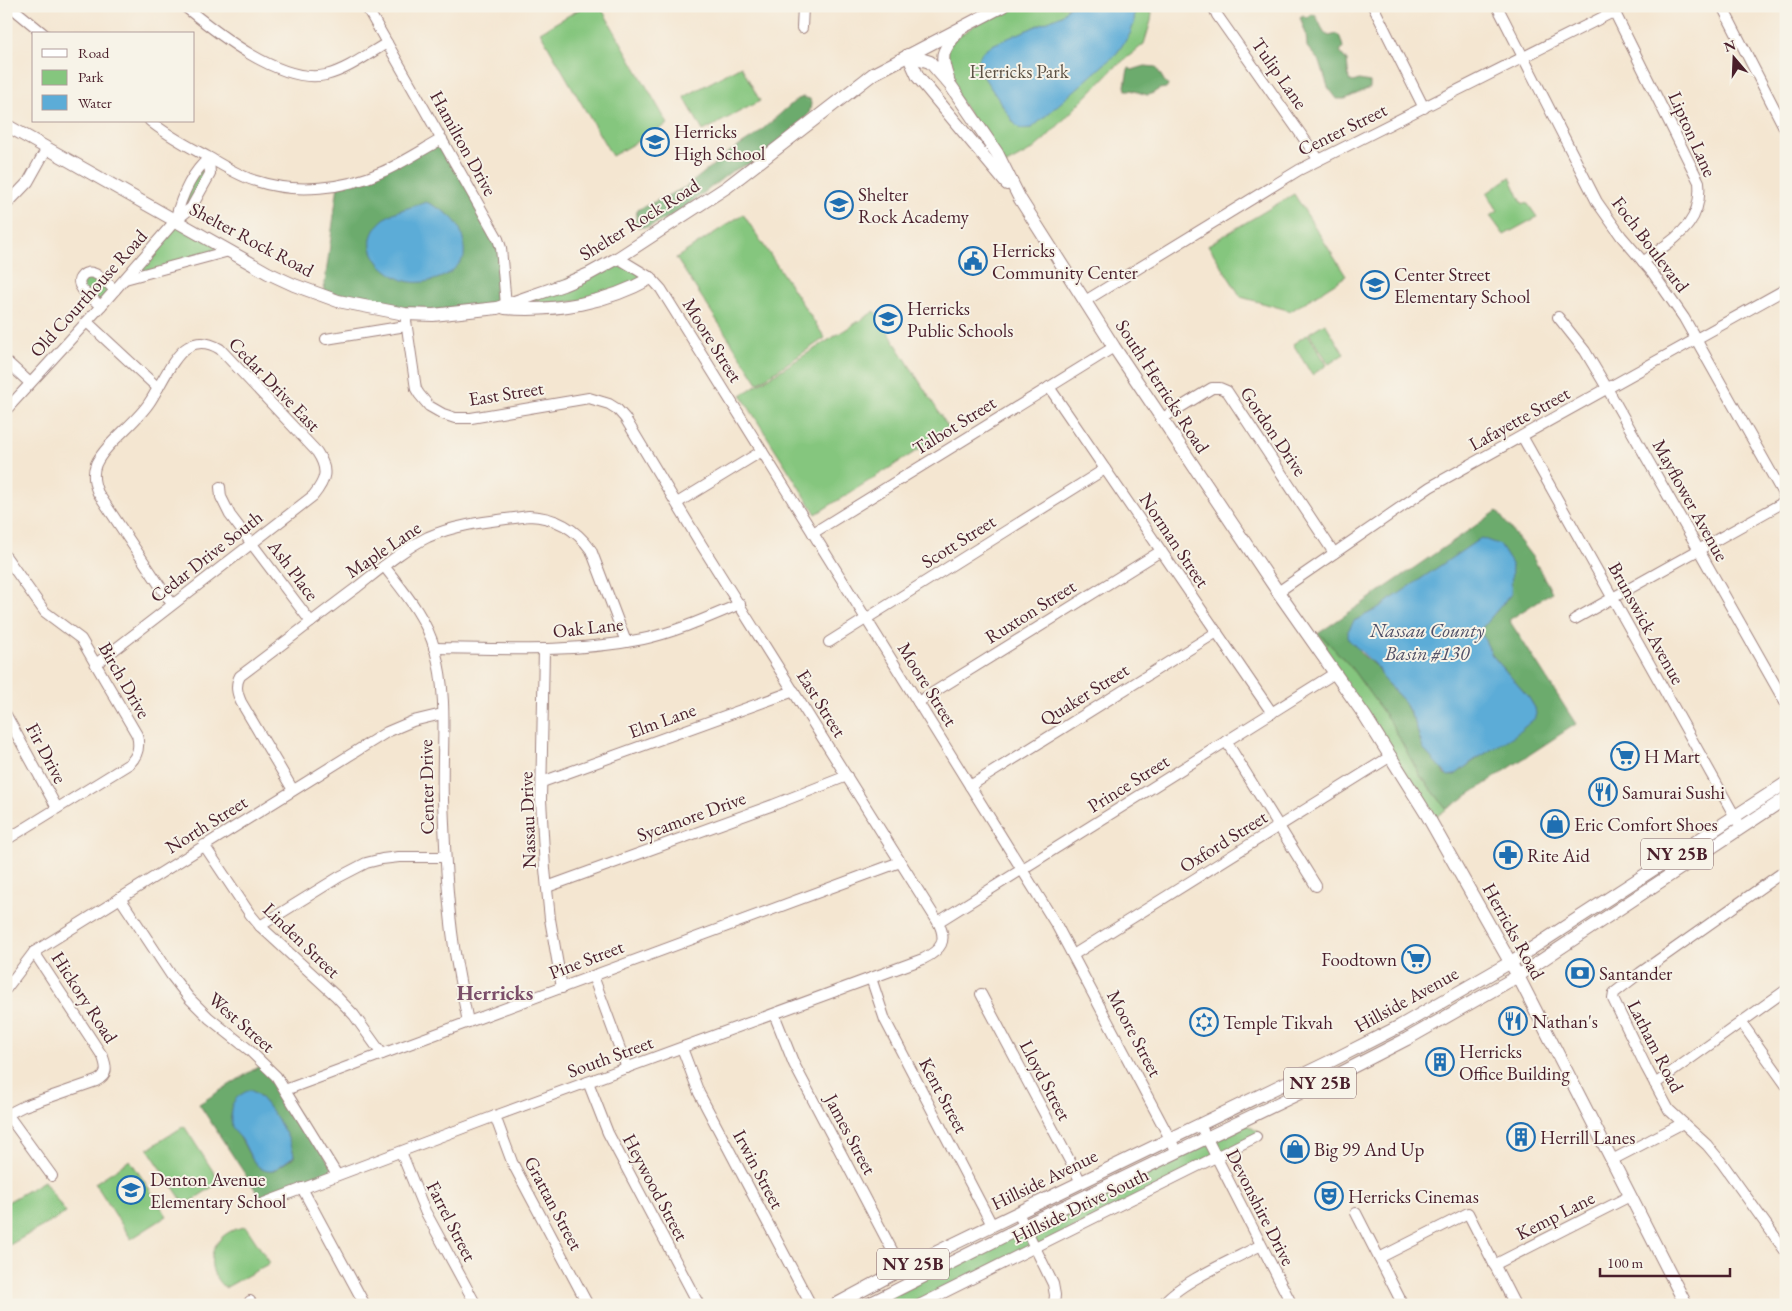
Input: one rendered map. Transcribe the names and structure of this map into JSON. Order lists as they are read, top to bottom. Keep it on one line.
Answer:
{"streets":{"main road":["Shelter Rock Road","South Herricks Road","NY 25B","Herricks Road","Hillside Avenue"],"street":["Tulip Lane","Center Street","Lipton Lane","Hamilton Drive","Foch Boulevard","Old Courthouse Road","Moore Street","Cedar Drive East","East Street","Lafayette Street","Talbot Street","Gordon Drive","Mayflower Avenue","Norman Street","Scott Street","Maple Lane","Cedar Drive South","Ash Place","Ruxton Street","Brunswick Avenue","Oak Lane","Birch Drive","Quaker Street","Elm Lane","Fir Drive","Prince Street","Center Drive","Sycamore Drive","Nassau Drive","North Street","Oxford Street","Linden Street","Pine Street","Hickory Road","West Street","Latham Road","South Street","Lloyd Street","Kent Street","James Street","Irwin Street","Heywood Street","Grattan Street","Hillside Drive South","Devonshire Drive","Kemp Lane","Farrel Street"]},"crossings":[["Tulip Lane","Center Street"],["Center Street","Lipton Lane"],["Center Street","Foch Boulevard"],["Center Street","South Herricks Road"],["Lipton Lane","Foch Boulevard"],["Hamilton Drive","Shelter Rock Road"],["Shelter Rock Road","Old Courthouse Road"],["Shelter Rock Road","Moore Street"],["Shelter Rock Road","South Herricks Road"],["Shelter Rock Road","East Street"],["Foch Boulevard","Lafayette Street"],["Moore Street","Talbot Street"],["Moore Street","Scott Street"],["Moore Street","Ruxton Street"],["Moore Street","Quaker Street"],["Moore Street","Prince Street"],["Moore Street","Oxford Street"],["Moore Street","Hillside Avenue"],["Cedar Drive East","Cedar Drive South"],["South Herricks Road","Lafayette Street"],["South Herricks Road","Talbot Street"],["South Herricks Road","Gordon Drive"],["South Herricks Road","Herricks Road"],["East Street","Oak Lane"],["East Street","Elm Lane"],["East Street","Prince Street"],["East Street","Sycamore Drive"],["East Street","Pine Street"],["East Street","South Street"],["Lafayette Street","Gordon Drive"],["Lafayette Street","Mayflower Avenue"],["Lafayette Street","Brunswick Avenue"],["Lafayette Street","Herricks Road"],["Talbot Street","Norman Street"],["Norman Street","Scott Street"],["Norman Street","Ruxton Street"],["Norman Street","Quaker Street"],["Norman Street","Prince Street"],["Maple Lane","Ash Place"],["Maple Lane","Oak Lane"],["Maple Lane","Center Drive"],["Maple Lane","North Street"],["Cedar Drive South","Ash Place"],["Cedar Drive South","Birch Drive"],["Brunswick Avenue","Hillside Avenue"],["Oak Lane","Center Drive"],["Oak Lane","Nassau Drive"],["Birch Drive","Fir Drive"],["Elm Lane","Nassau Drive"],["Prince Street","Herricks Road"],["Prince Street","South Street"],["Center Drive","North Street"],["Center Drive","Pine Street"],["Sycamore Drive","Nassau Drive"],["Nassau Drive","Pine Street"],["North Street","Linden Street"],["North Street","Hickory Road"],["North Street","West Street"],["Oxford Street","Herricks Road"],["Herricks Road","Hillside Avenue"],["Herricks Road","Kemp Lane"],["Linden Street","Pine Street"],["Pine Street","West Street"],["Hillside Avenue","Lloyd Street"],["Hillside Avenue","Kent Street"],["Hillside Avenue","James Street"],["Hillside Avenue","Devonshire Drive"],["West Street","South Street"],["South Street","Kent Street"],["South Street","James Street"],["South Street","Irwin Street"],["South Street","Heywood Street"],["South Street","Grattan Street"],["South Street","Farrel Street"],["Hillside Drive South","Devonshire Drive"]],"districts":["Herricks"],"water":["Nassau County Basin #130"],"parks":["Herricks Park"],"places":{"school or university":["Herricks High School","Shelter Rock Academy","Center Street Elementary School","Herricks Public Schools","Denton Avenue Elementary School"],"public building":["Herricks Community Center"],"supermarket":["H Mart","Foodtown"],"restaurant":["Samurai Sushi","Nathan's"],"shop":["Eric Comfort Shoes","Big 99 And Up"],"pharmacy":["Rite Aid"],"bank":["Santander"],"synagogue":["Temple Tikvah"],"building":["Herricks Office Building","Herrill Lanes"],"theatre":["Herricks Cinemas"]},"legend":["Road","Park","Water"],"scale_bar":"100 m","north":"top"}
